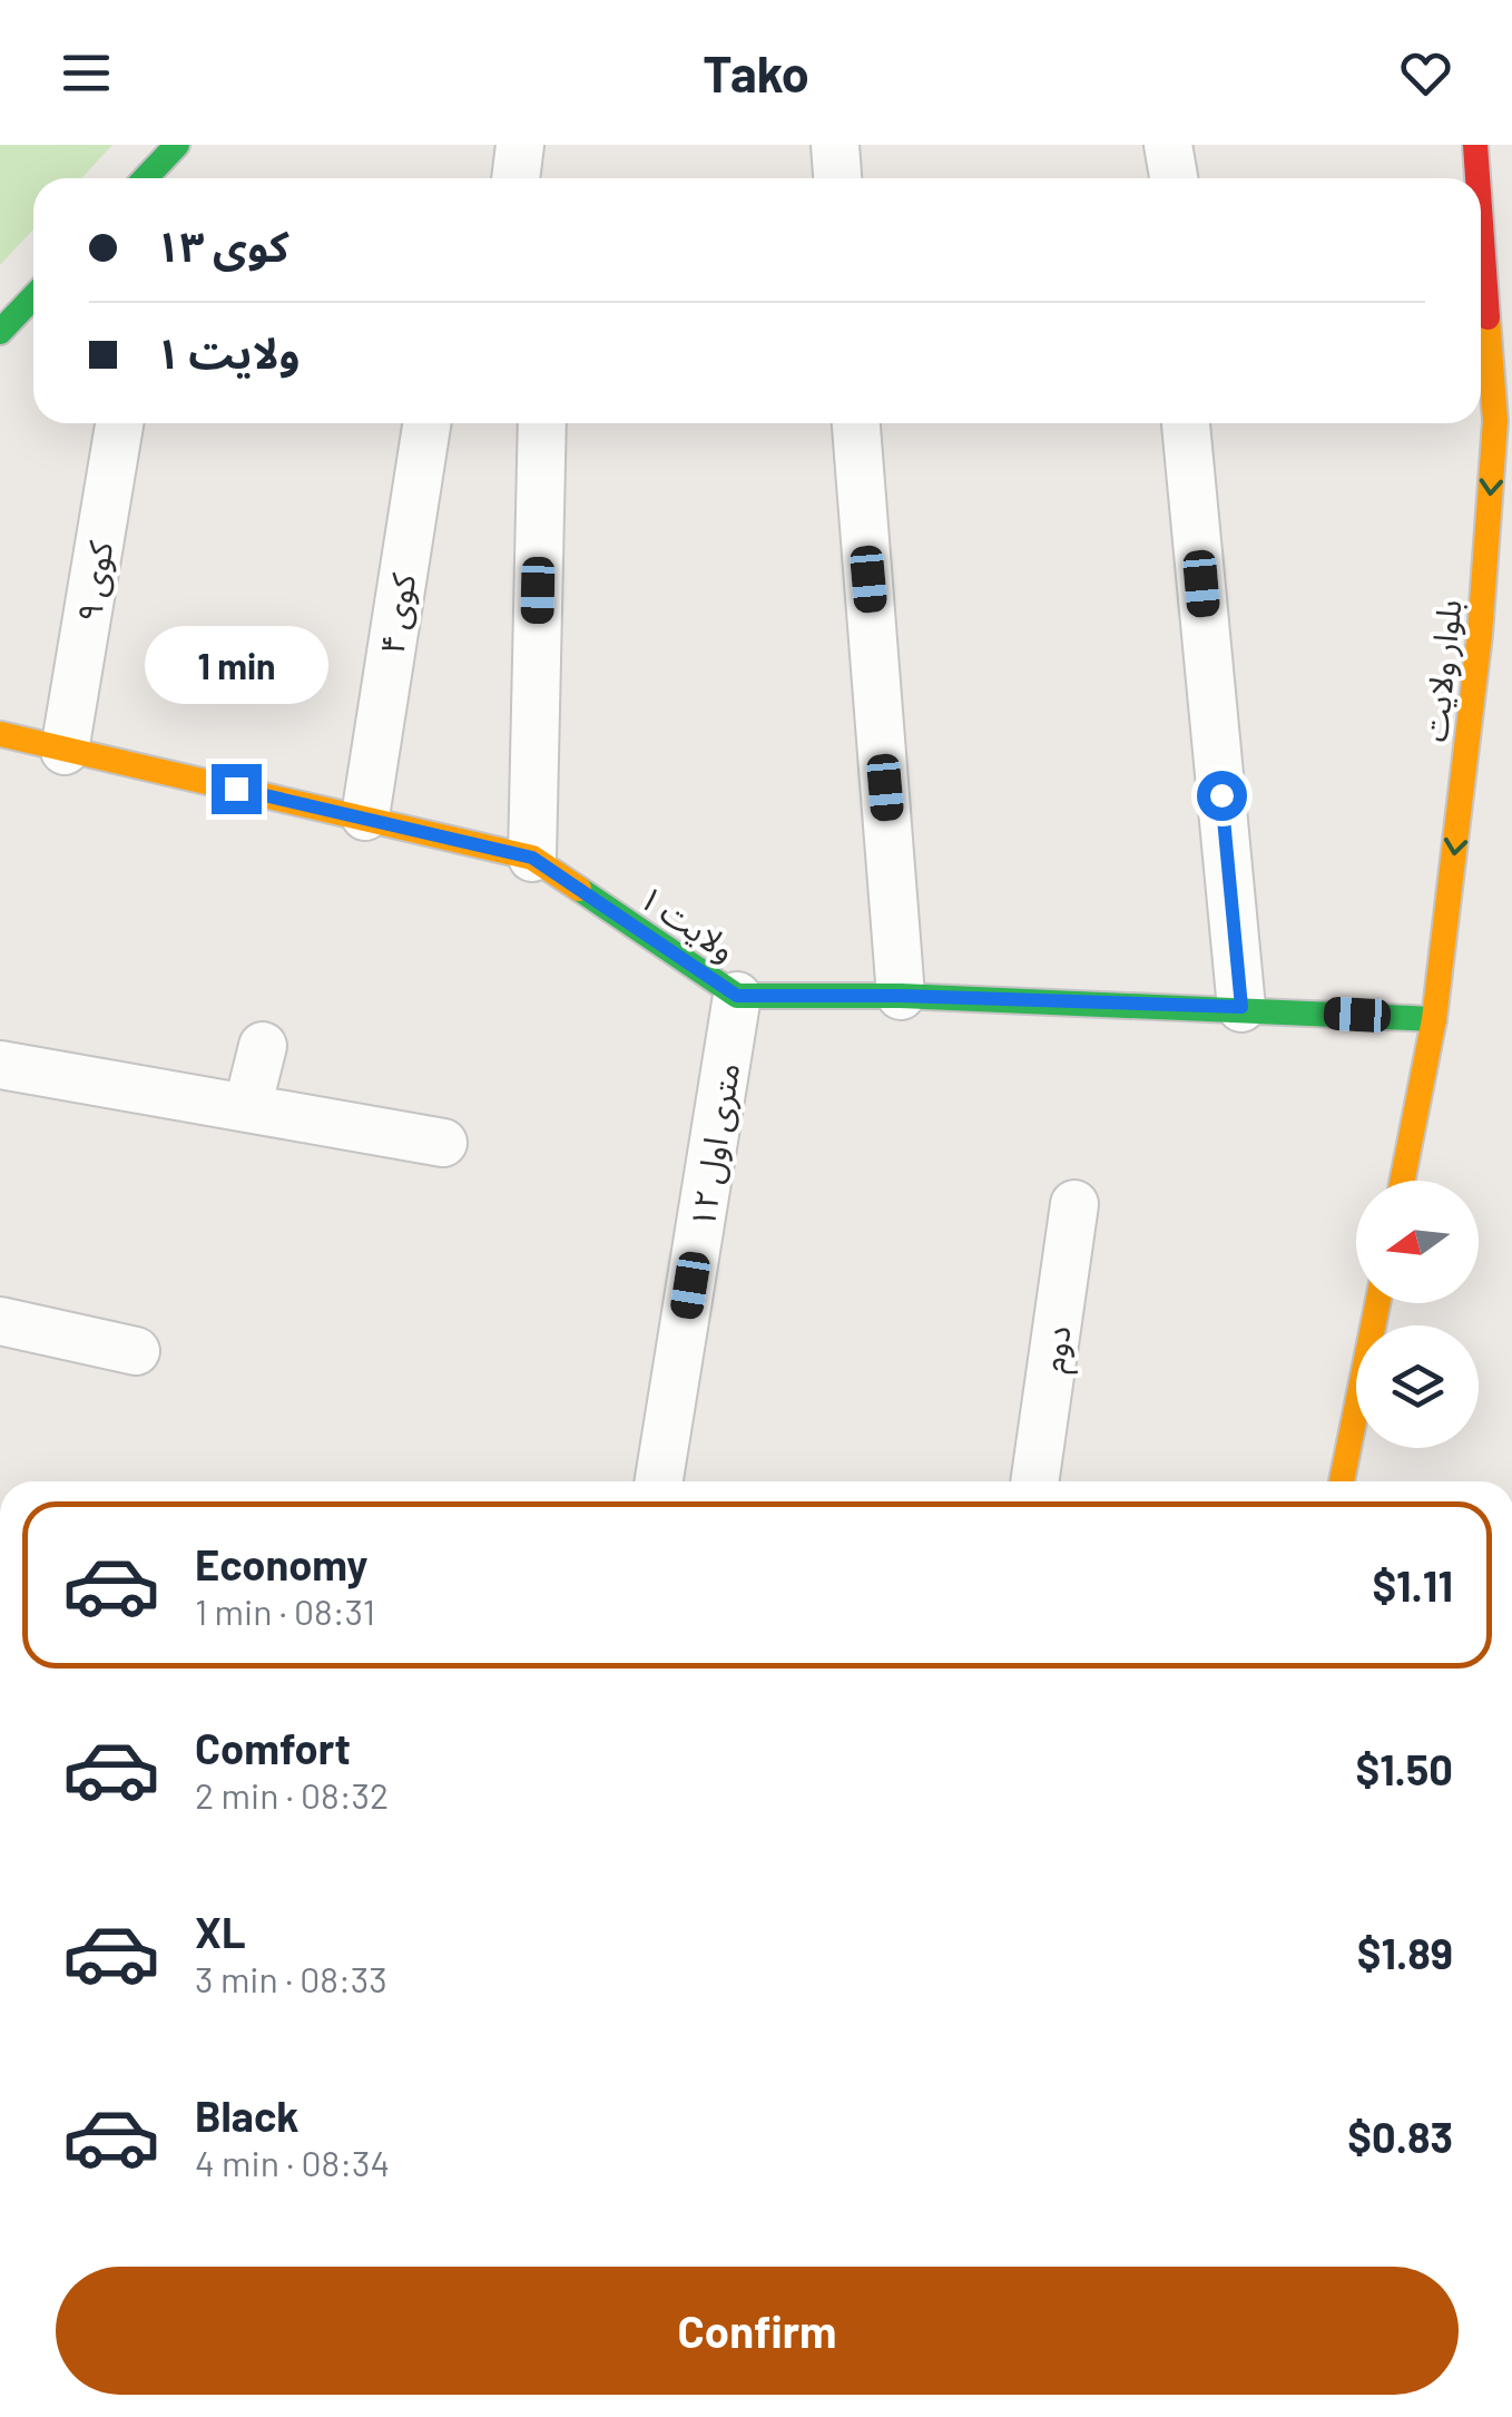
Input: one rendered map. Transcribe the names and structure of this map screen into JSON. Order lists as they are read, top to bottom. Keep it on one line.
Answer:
{"streets":{"street":["کوی ۹","کوی ۴","بلوار ولایت","ولایت ۱","۱۲ متری اول","دوم"]},"crossings":[["کوی ۹","ولایت ۱"],["کوی ۴","ولایت ۱"],["بلوار ولایت","ولایت ۱"],["ولایت ۱","۱۲ متری اول"]],"one_way":["بلوار ولایت"],"north":"left","page":{"header":"Tako","banner":["کوی ۱۳","ولایت ۱"],"bubble":"1 min","list":[{"name":"Economy","note":"1 min · 08:31","value":"$1.11"},{"name":"Comfort","note":"2 min · 08:32","value":"$1.50"},{"name":"XL","note":"3 min · 08:33","value":"$1.89"},{"name":"Black","note":"4 min · 08:34","value":"$0.83"}],"buttons":"Confirm"}}
